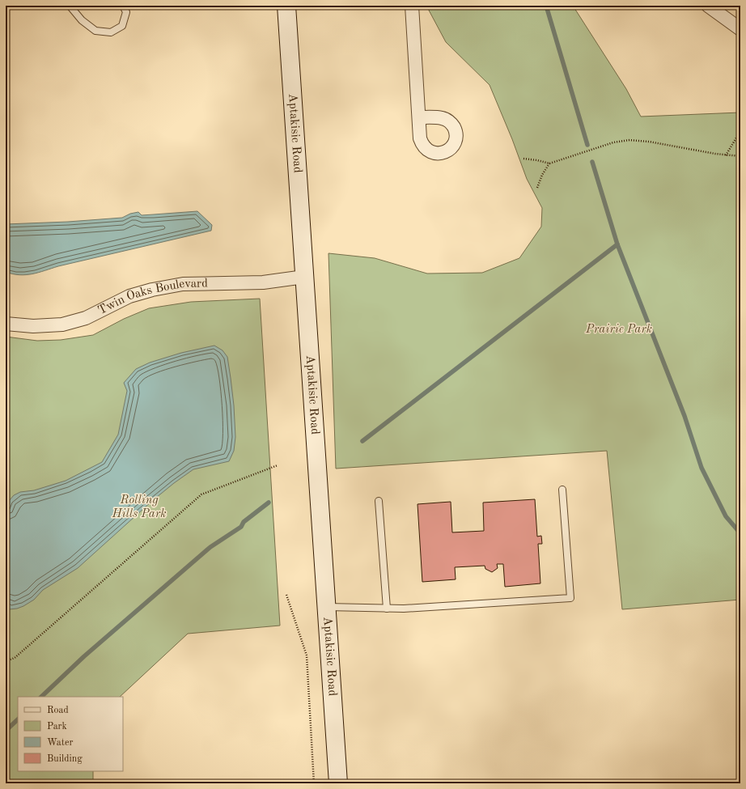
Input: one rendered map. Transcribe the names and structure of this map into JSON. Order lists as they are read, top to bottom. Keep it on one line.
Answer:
{"streets":{"main road":["Aptakisic Road"],"street":["Twin Oaks Boulevard"]},"crossings":[["Aptakisic Road","Twin Oaks Boulevard"]],"parks":["Prairie Park","Rolling Hills Park"],"legend":["Road","Park","Water","Building"]}
